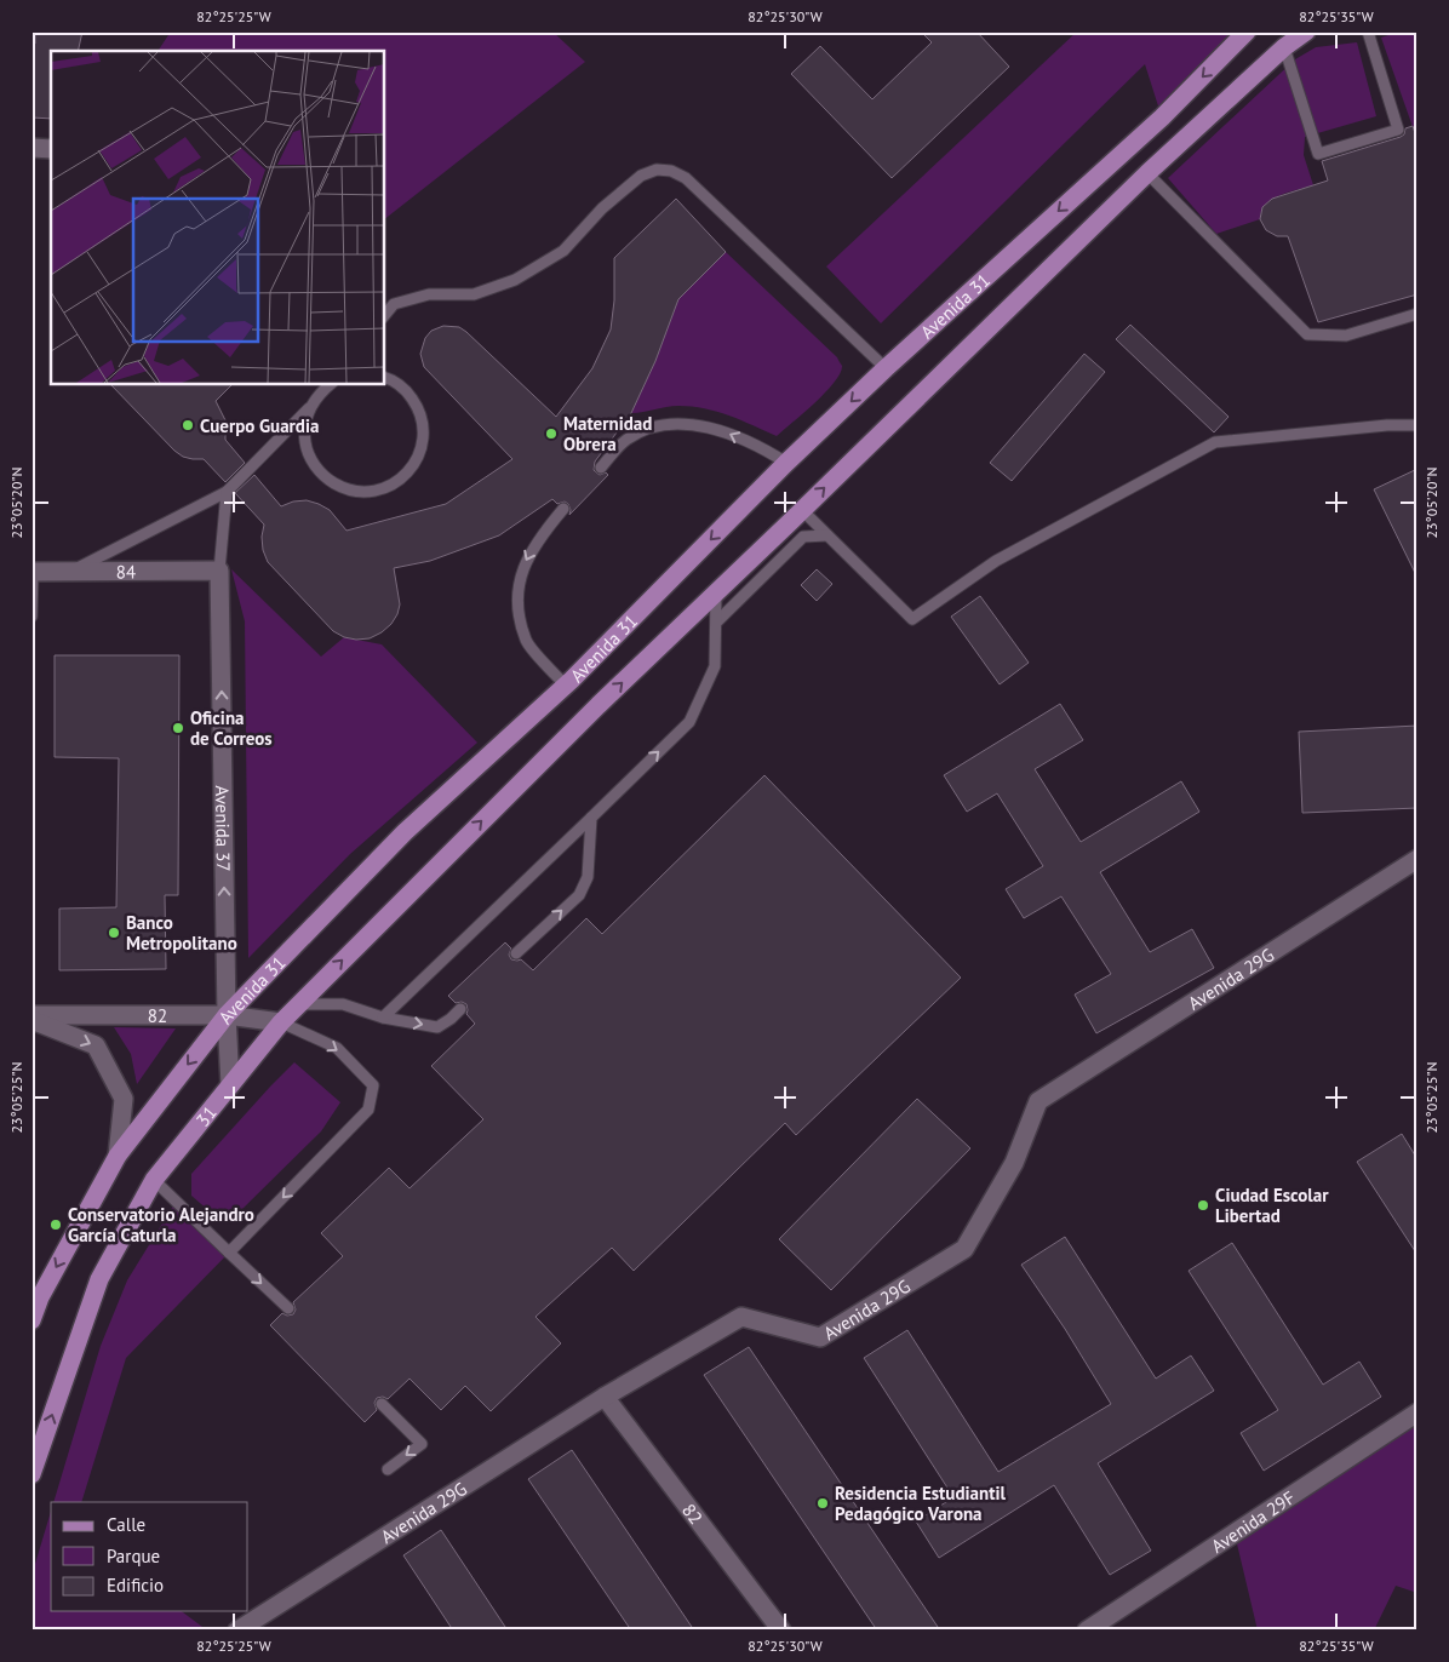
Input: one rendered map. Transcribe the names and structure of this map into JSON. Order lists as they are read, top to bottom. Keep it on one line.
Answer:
{"streets":{"main road":["Avenida 31","31"],"street":["84","Avenida 37","Avenida 29G","82","Avenida 29F"]},"crossings":[["Avenida 31","Avenida 37"],["Avenida 31","82"],["Avenida 31","31"],["84","Avenida 37"],["Avenida 37","82"],["Avenida 37","31"],["Avenida 29G","82"],["82","31"]],"one_way":["Avenida 37"],"places":["Cuerpo Guardia","Maternidad Obrera","Oficina de Correos","Banco Metropolitano","Ciudad Escolar Libertad","Conservatorio Alejandro García Caturla","Residencia Estudiantil Pedagógico Varona"],"legend":["Calle","Parque","Edificio"],"coordinates":["82°25'25\"W","82°25'30\"W","82°25'35\"W","23°05'20\"N","23°05'25\"N"]}
